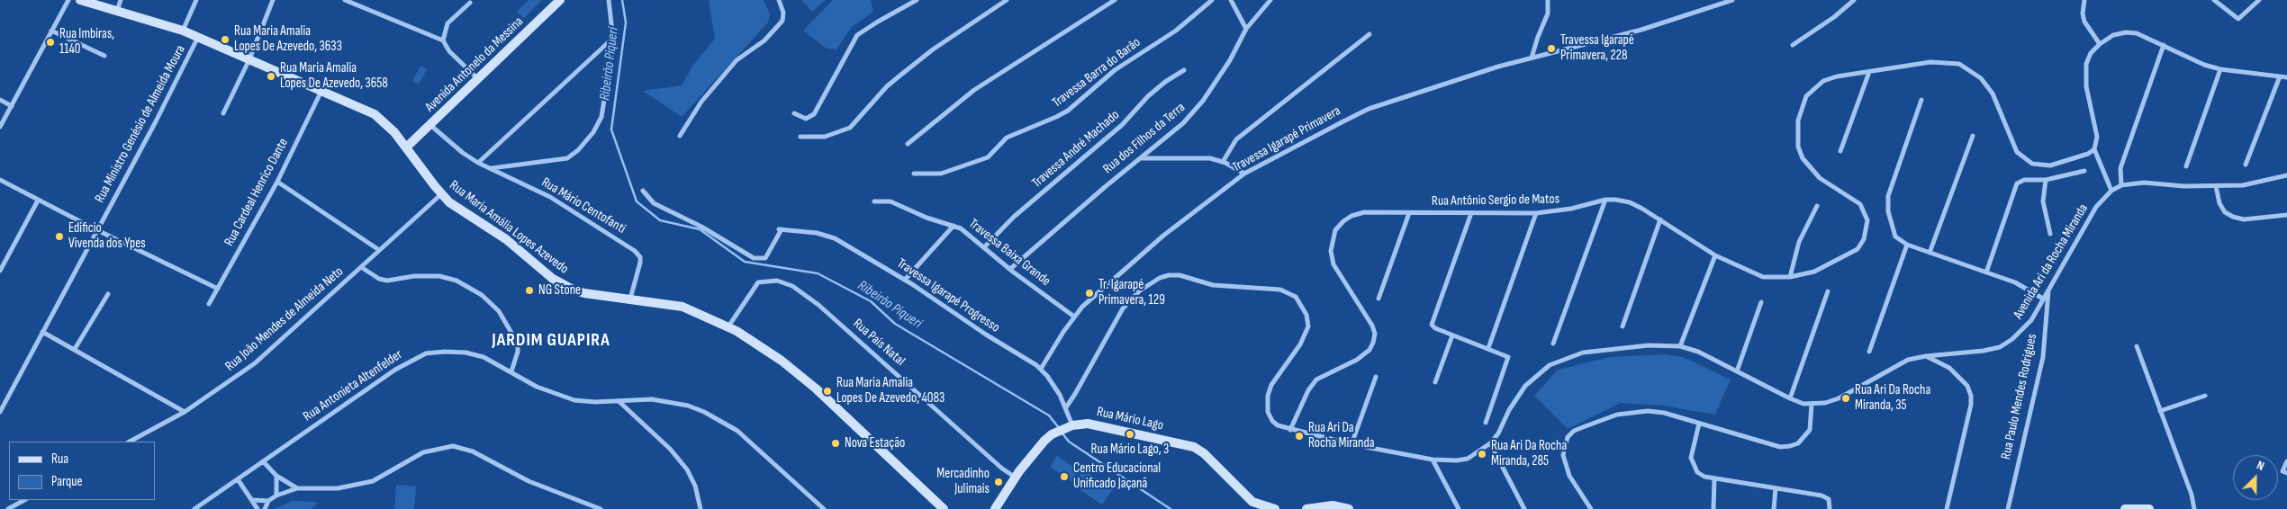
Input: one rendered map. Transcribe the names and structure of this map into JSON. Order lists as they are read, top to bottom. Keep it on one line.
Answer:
{"streets":{"main road":["Avenida Antonelo da Messina","Rua Maria Amália Lopes Azevedo","Rua Mário Lago"],"street":["Travessa Barra do Barão","Rua Ministro Genésio de Almeida Moura","Rua dos Filhos da Terra","Travessa Igarapé Primavera","Travessa André Machado","Rua Cardeal Henrico Dante","Rua Antônio Sergio de Matos","Rua Mário Centofanti","Travessa Baixa Grande","Avenida Ari da Rocha Miranda","Travessa Igarapé Progresso","Rua João Mendes de Almeida Neto","Rua País Natal","Rua Antonieta Altenfelder","Rua Paulo Mendes Rodrigues"]},"crossings":[["Avenida Antonelo da Messina","Rua Mário Centofanti"],["Avenida Antonelo da Messina","Rua Maria Amália Lopes Azevedo"],["Rua Ministro Genésio de Almeida Moura","Rua Maria Amália Lopes Azevedo"],["Rua dos Filhos da Terra","Travessa Baixa Grande"],["Travessa Igarapé Primavera","Travessa Baixa Grande"],["Travessa Igarapé Primavera","Travessa Igarapé Progresso"],["Travessa André Machado","Travessa Baixa Grande"],["Rua Cardeal Henrico Dante","Rua Maria Amália Lopes Azevedo"],["Rua Antônio Sergio de Matos","Avenida Ari da Rocha Miranda"],["Rua Mário Centofanti","Rua Maria Amália Lopes Azevedo"],["Rua Maria Amália Lopes Azevedo","Rua João Mendes de Almeida Neto"],["Rua Maria Amália Lopes Azevedo","Rua País Natal"],["Avenida Ari da Rocha Miranda","Travessa Igarapé Progresso"],["Avenida Ari da Rocha Miranda","Rua Paulo Mendes Rodrigues"],["Travessa Igarapé Progresso","Rua Mário Lago"],["Rua País Natal","Rua Mário Lago"]],"districts":["JARDIM GUAPIRA"],"water":["Ribeirão Piqueri"],"places":["Rua Maria Amalia Lopes De Azevedo, 3633","Rua Imbiras, 1140","Travessa Igarapé Primavera, 228","Rua Maria Amalia Lopes De Azevedo, 3658","Edificio Vivenda dos Ypes","NG Stone","Tr. Igarapé Primavera, 129","Rua Maria Amalia Lopes De Azevedo, 4083","Rua Ari Da Rocha Miranda, 35","Rua Mário Lago, 3","Rua Ari Da Rocha Miranda","Nova Estação","Rua Ari Da Rocha Miranda, 285","Centro Educacional Unificado Jaçanã","Mercadinho Julimais"],"legend":["Rua","Parque"],"north":"top right"}
